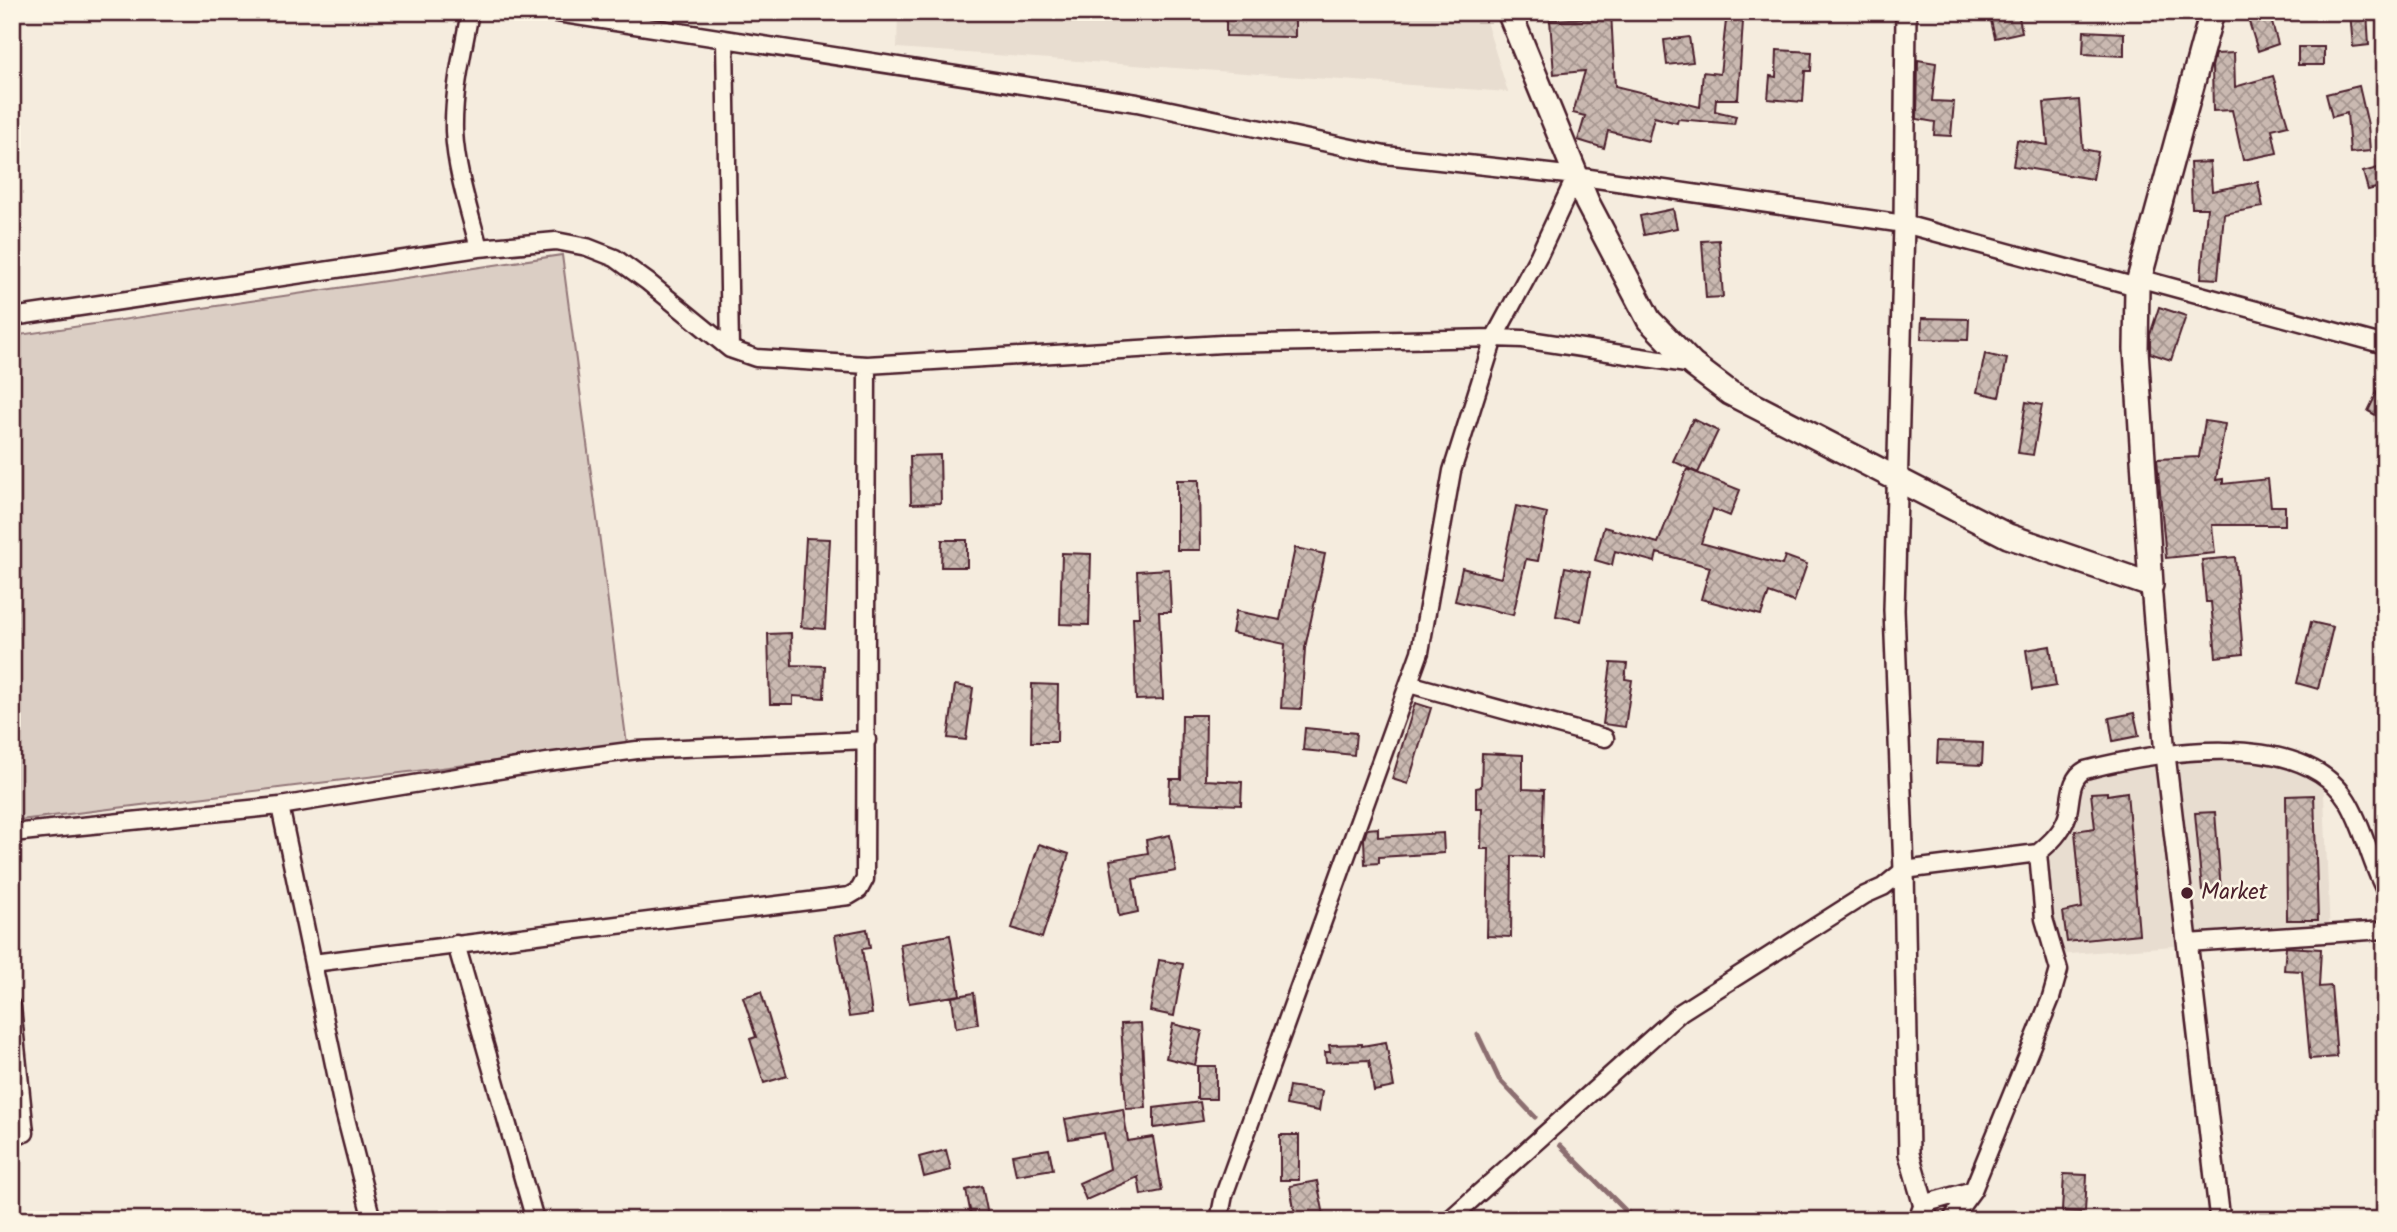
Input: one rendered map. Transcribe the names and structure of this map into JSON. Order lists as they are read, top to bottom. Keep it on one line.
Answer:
{"places":["Market"]}
